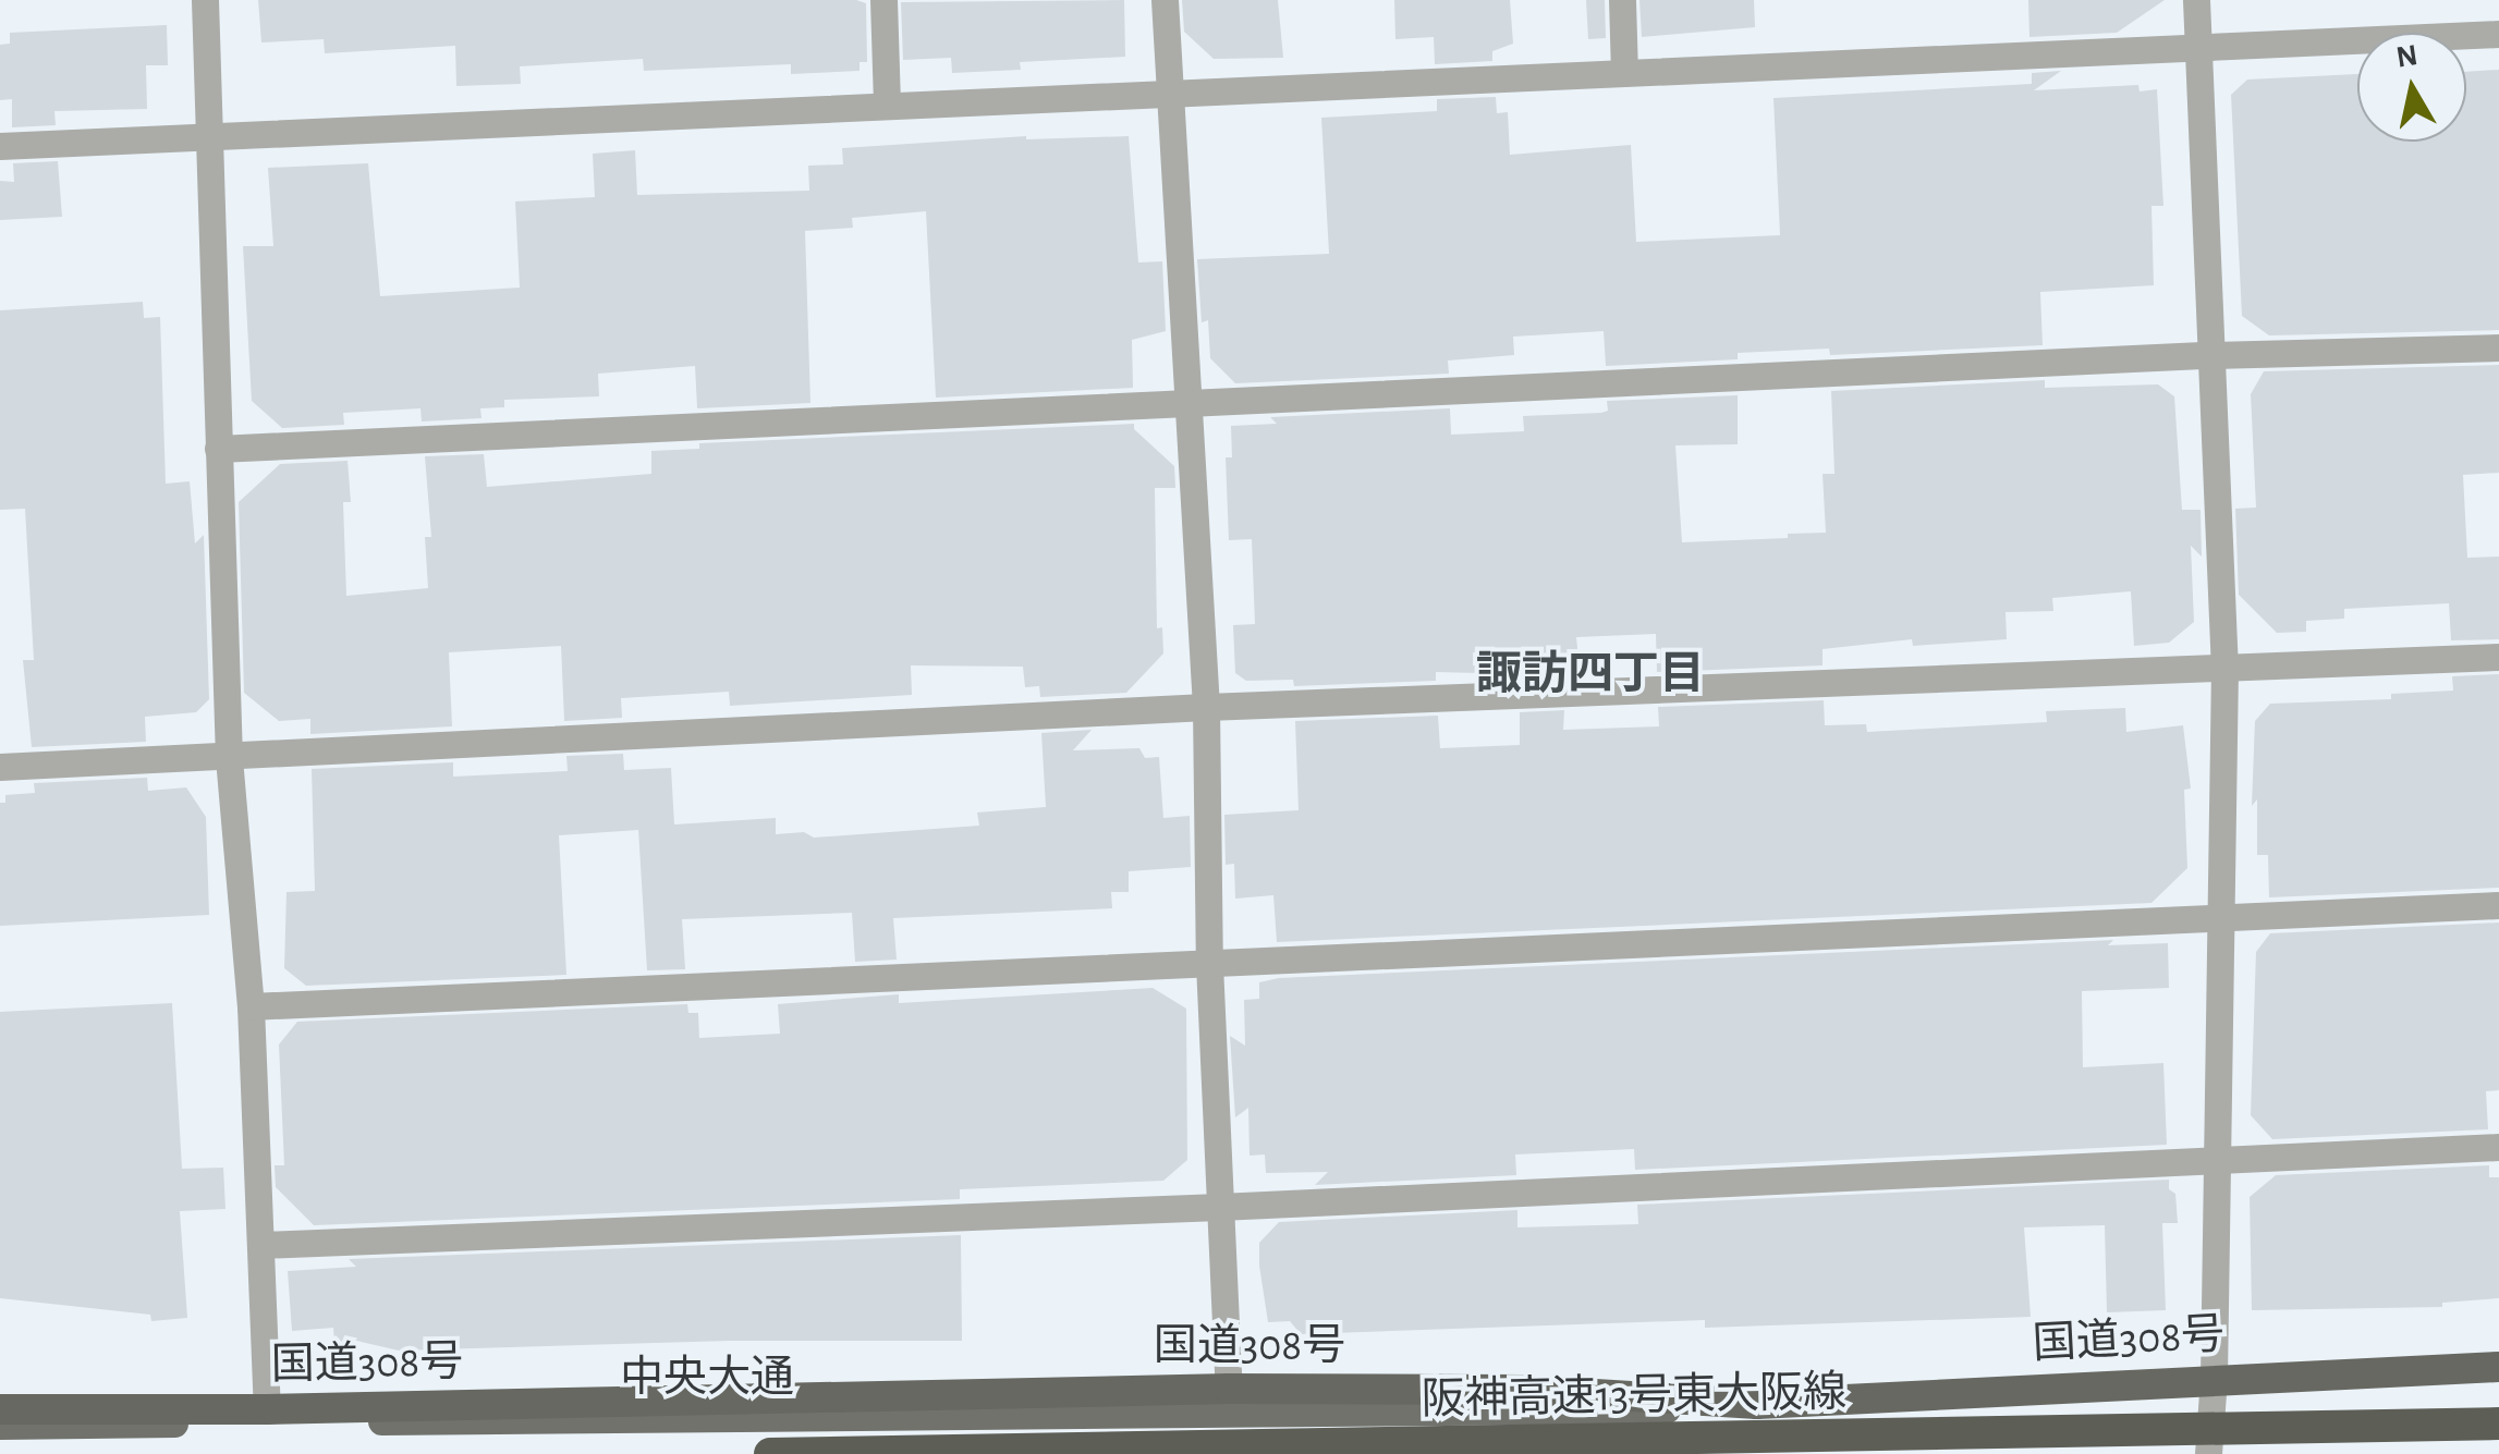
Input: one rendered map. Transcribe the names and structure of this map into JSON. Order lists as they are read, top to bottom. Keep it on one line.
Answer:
{"streets":{"highway":["国道308号","阪神高速13号東大阪線"],"main road":["中央大通"]},"crossings":[["国道308号","中央大通"]],"districts":["諏訪四丁目"],"north":"top"}
